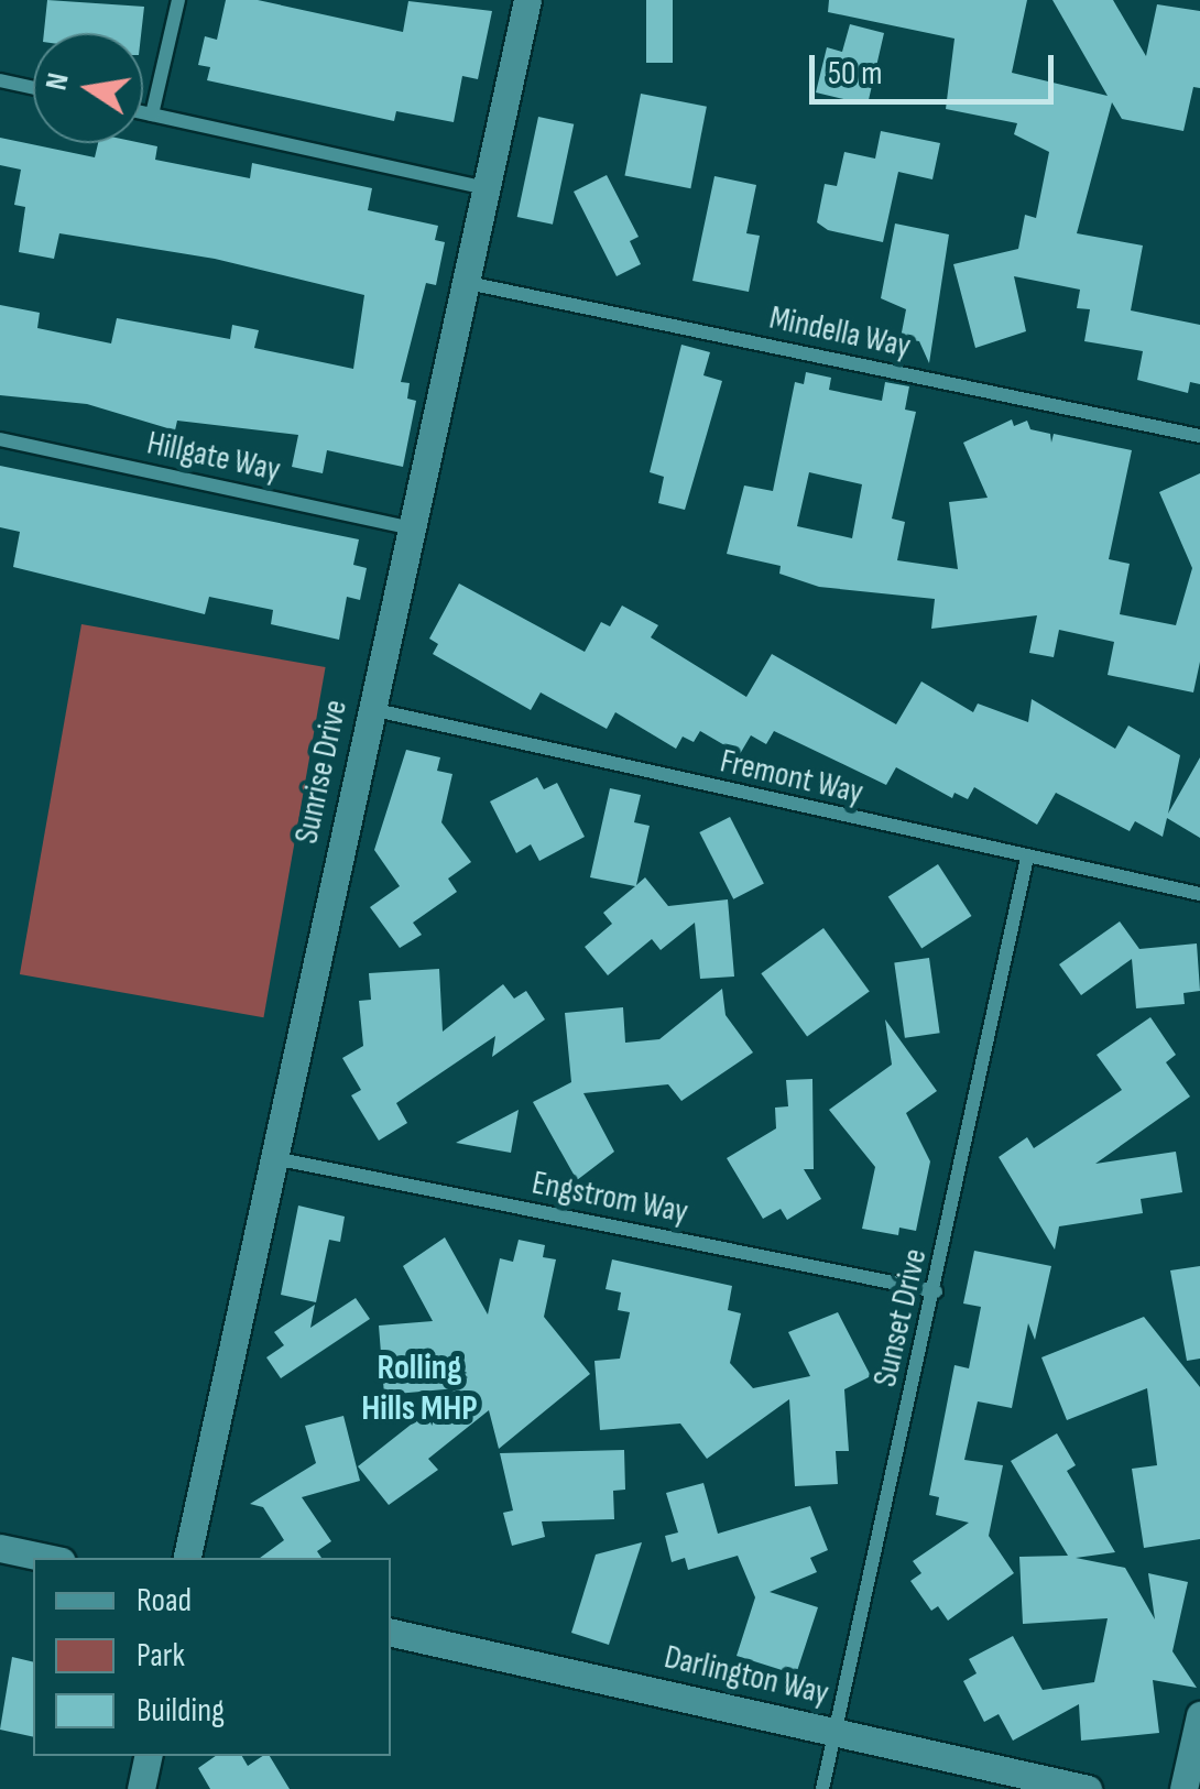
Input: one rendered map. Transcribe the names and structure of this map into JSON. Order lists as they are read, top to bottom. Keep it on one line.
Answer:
{"streets":{"street":["Sunrise Drive","Darlington Way"],"lane":["Mindella Way","Hillgate Way","Fremont Way","Engstrom Way","Sunset Drive"]},"crossings":[["Mindella Way","Sunrise Drive"],["Hillgate Way","Sunrise Drive"],["Sunrise Drive","Fremont Way"],["Sunrise Drive","Engstrom Way"],["Fremont Way","Sunset Drive"],["Engstrom Way","Sunset Drive"],["Sunset Drive","Darlington Way"]],"districts":["Rolling Hills MHP"],"legend":["Road","Park","Building"],"scale_bar":"50 m","north":"left"}
